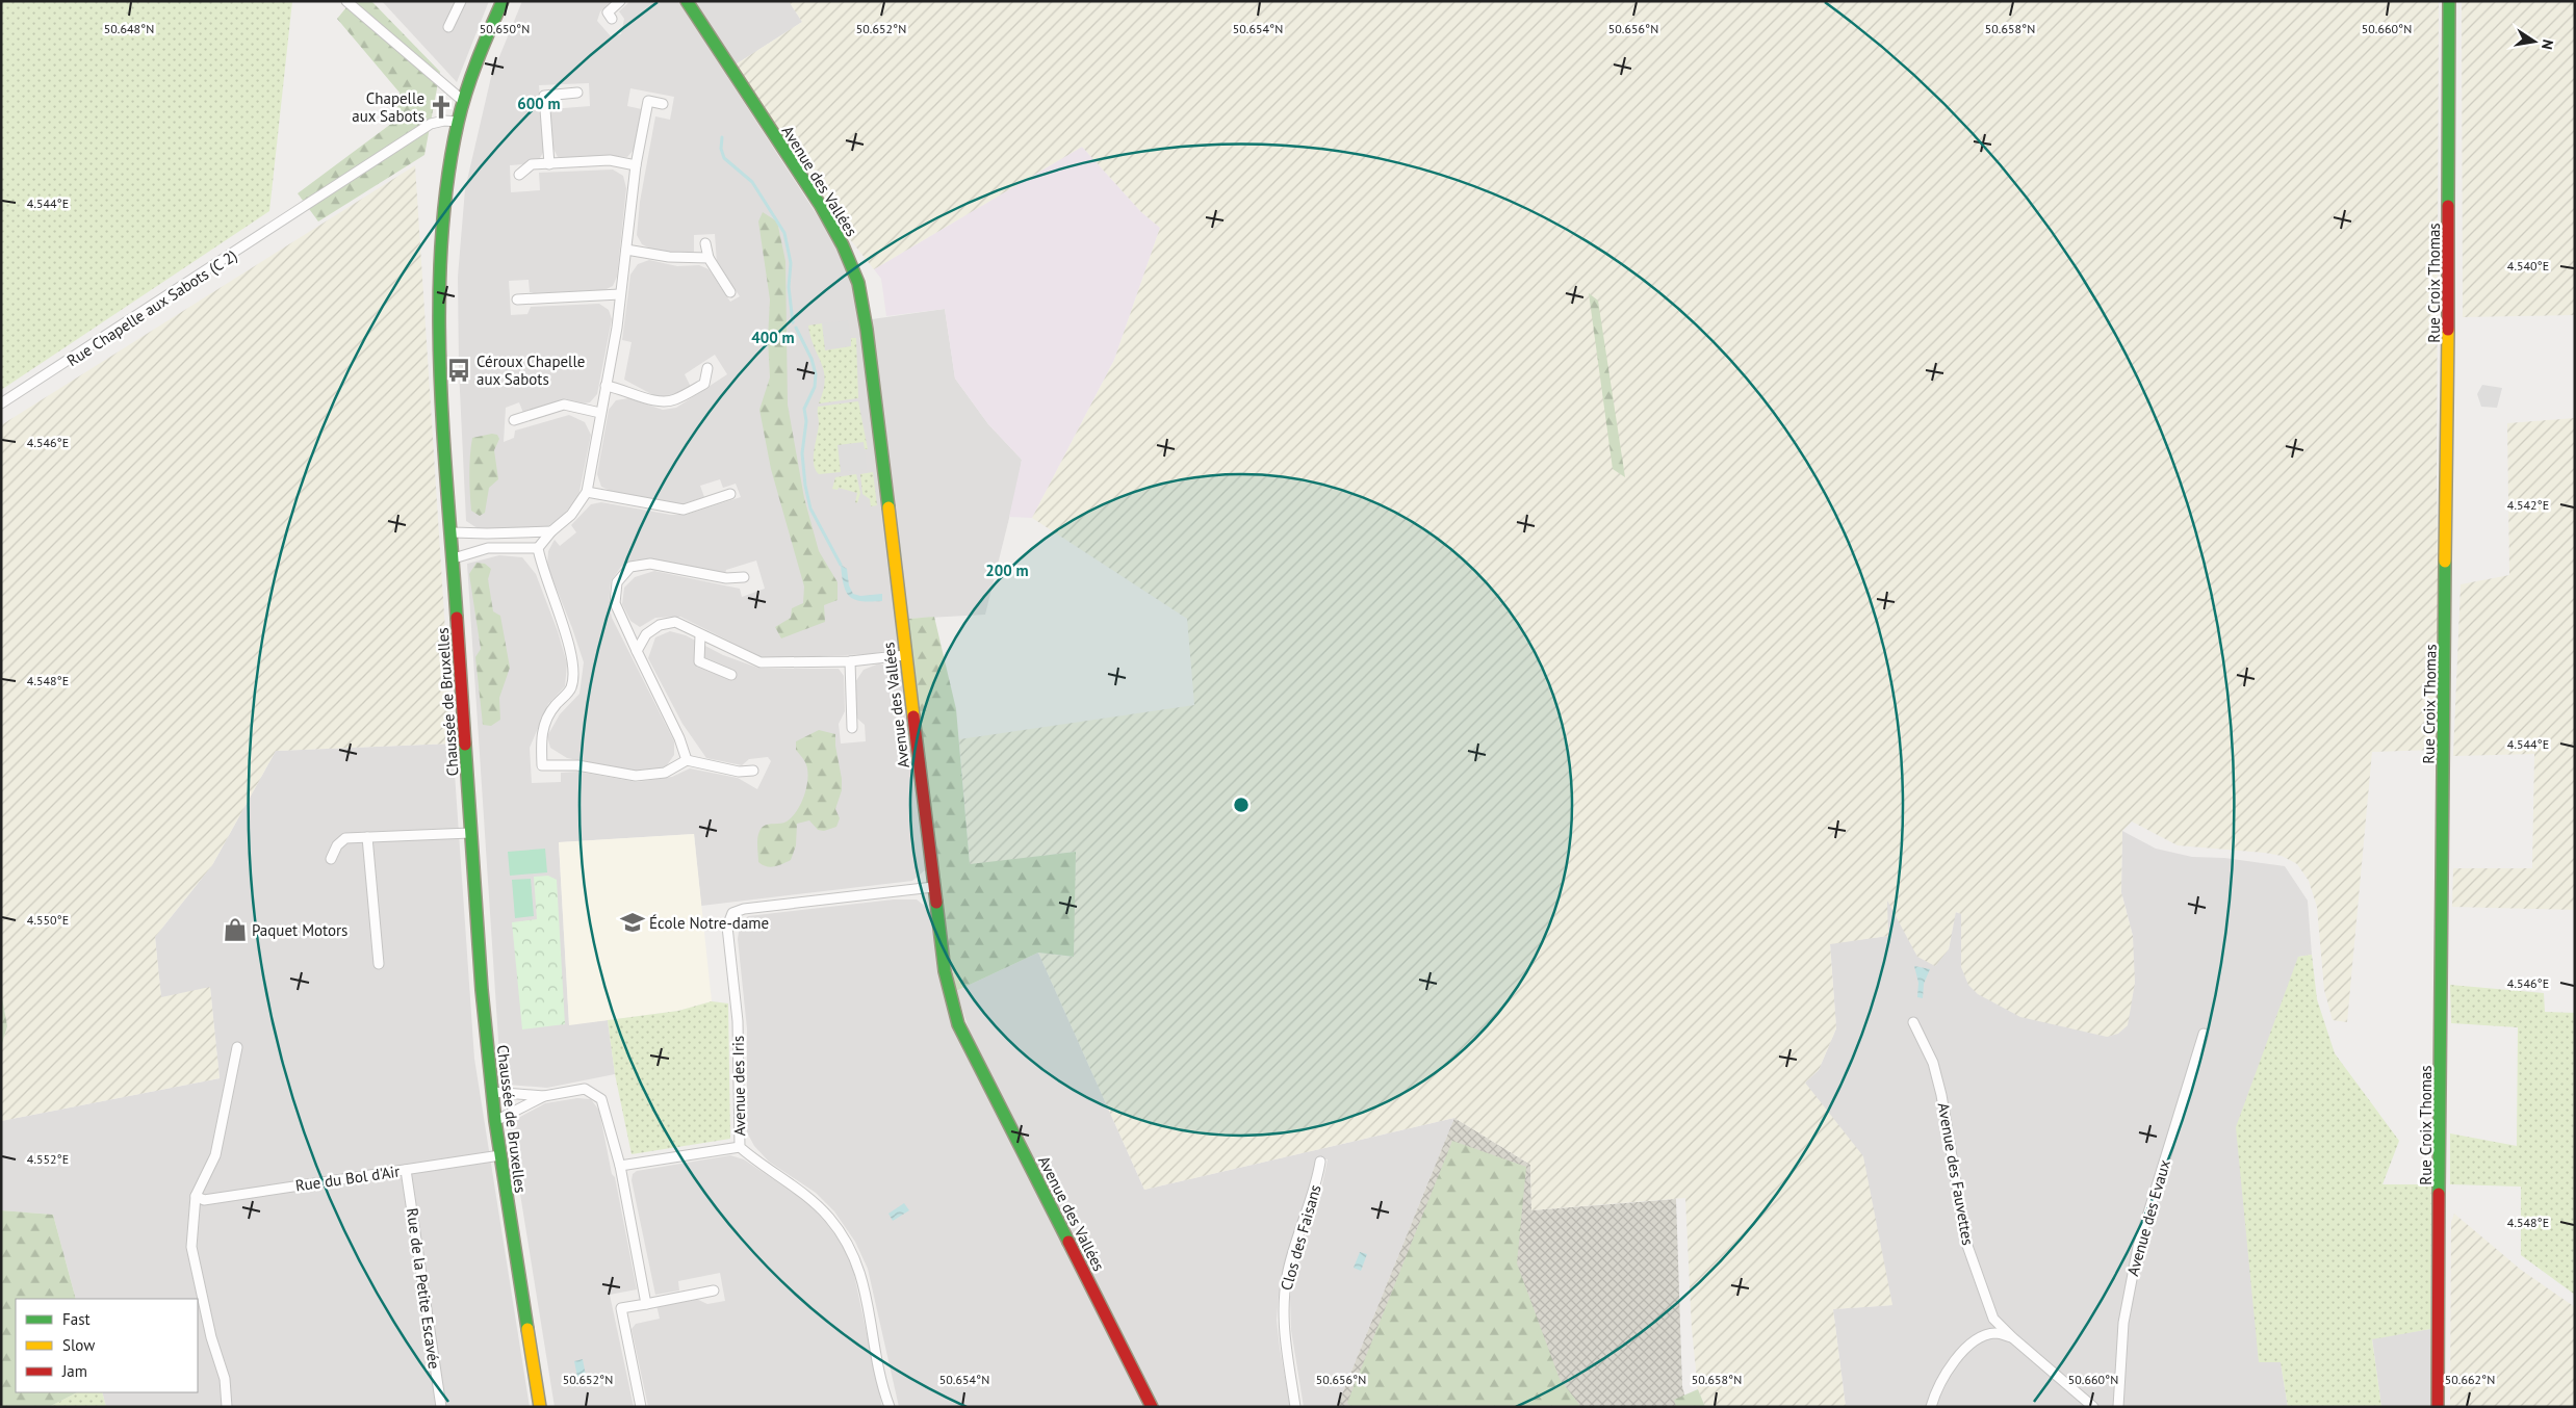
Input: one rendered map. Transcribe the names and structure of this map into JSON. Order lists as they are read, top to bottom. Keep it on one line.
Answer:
{"streets":{"street":["Avenue des Vallées","Rue Croix Thomas","Rue Chapelle aux Sabots (C 2)","Chaussée de Bruxelles","Avenue des Iris","Avenue des Fauvettes","Rue du Bol d'Air","Avenue des Evaux","Clos des Faisans","Rue de la Petite Escavée"]},"crossings":[["Avenue des Vallées","Avenue des Iris"],["Rue Chapelle aux Sabots (C 2)","Chaussée de Bruxelles"],["Chaussée de Bruxelles","Rue du Bol d'Air"],["Rue du Bol d'Air","Rue de la Petite Escavée"]],"places":{"church":["Chapelle aux Sabots"],"bus stop":["Céroux Chapelle aux Sabots"],"school or university":["École Notre-dame"],"shop":["Paquet Motors"]},"legend":["Fast","Slow","Jam"],"north":"right","coordinates":["50.648°N","50.650°N","50.652°N","50.654°N","50.656°N","50.658°N","50.660°N","4.544°E","4.540°E","4.546°E","4.542°E","4.548°E","4.550°E","4.552°E","50.662°N"],"rings":["600 m","400 m","200 m"]}
